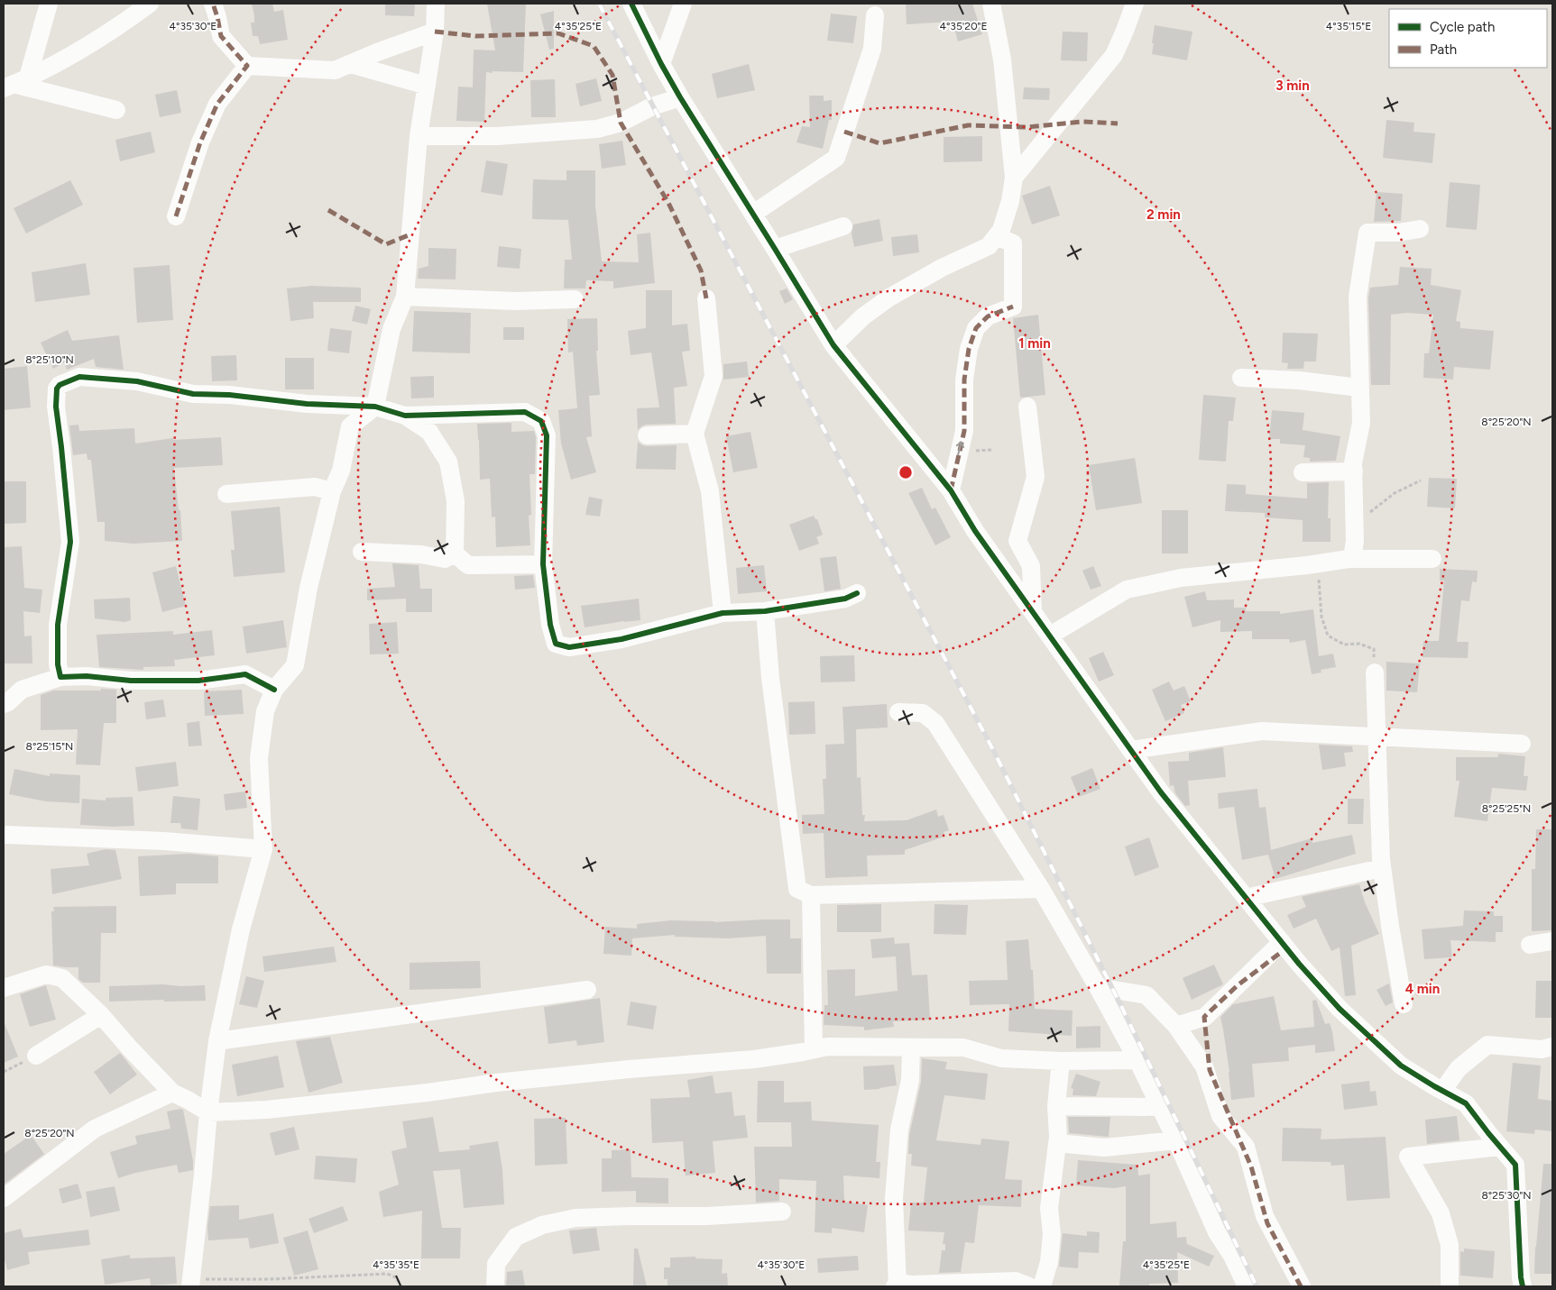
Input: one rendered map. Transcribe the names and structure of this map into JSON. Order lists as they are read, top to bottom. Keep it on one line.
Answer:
{"legend":["Cycle path","Path"],"coordinates":["4°35'30\"E","4°35'25\"E","4°35'20\"E","4°35'15\"E","8°25'10\"N","8°25'20\"N","8°25'15\"N","8°25'25\"N","8°25'30\"N","4°35'35\"E"],"rings":["3 min","2 min","1 min","4 min"]}
